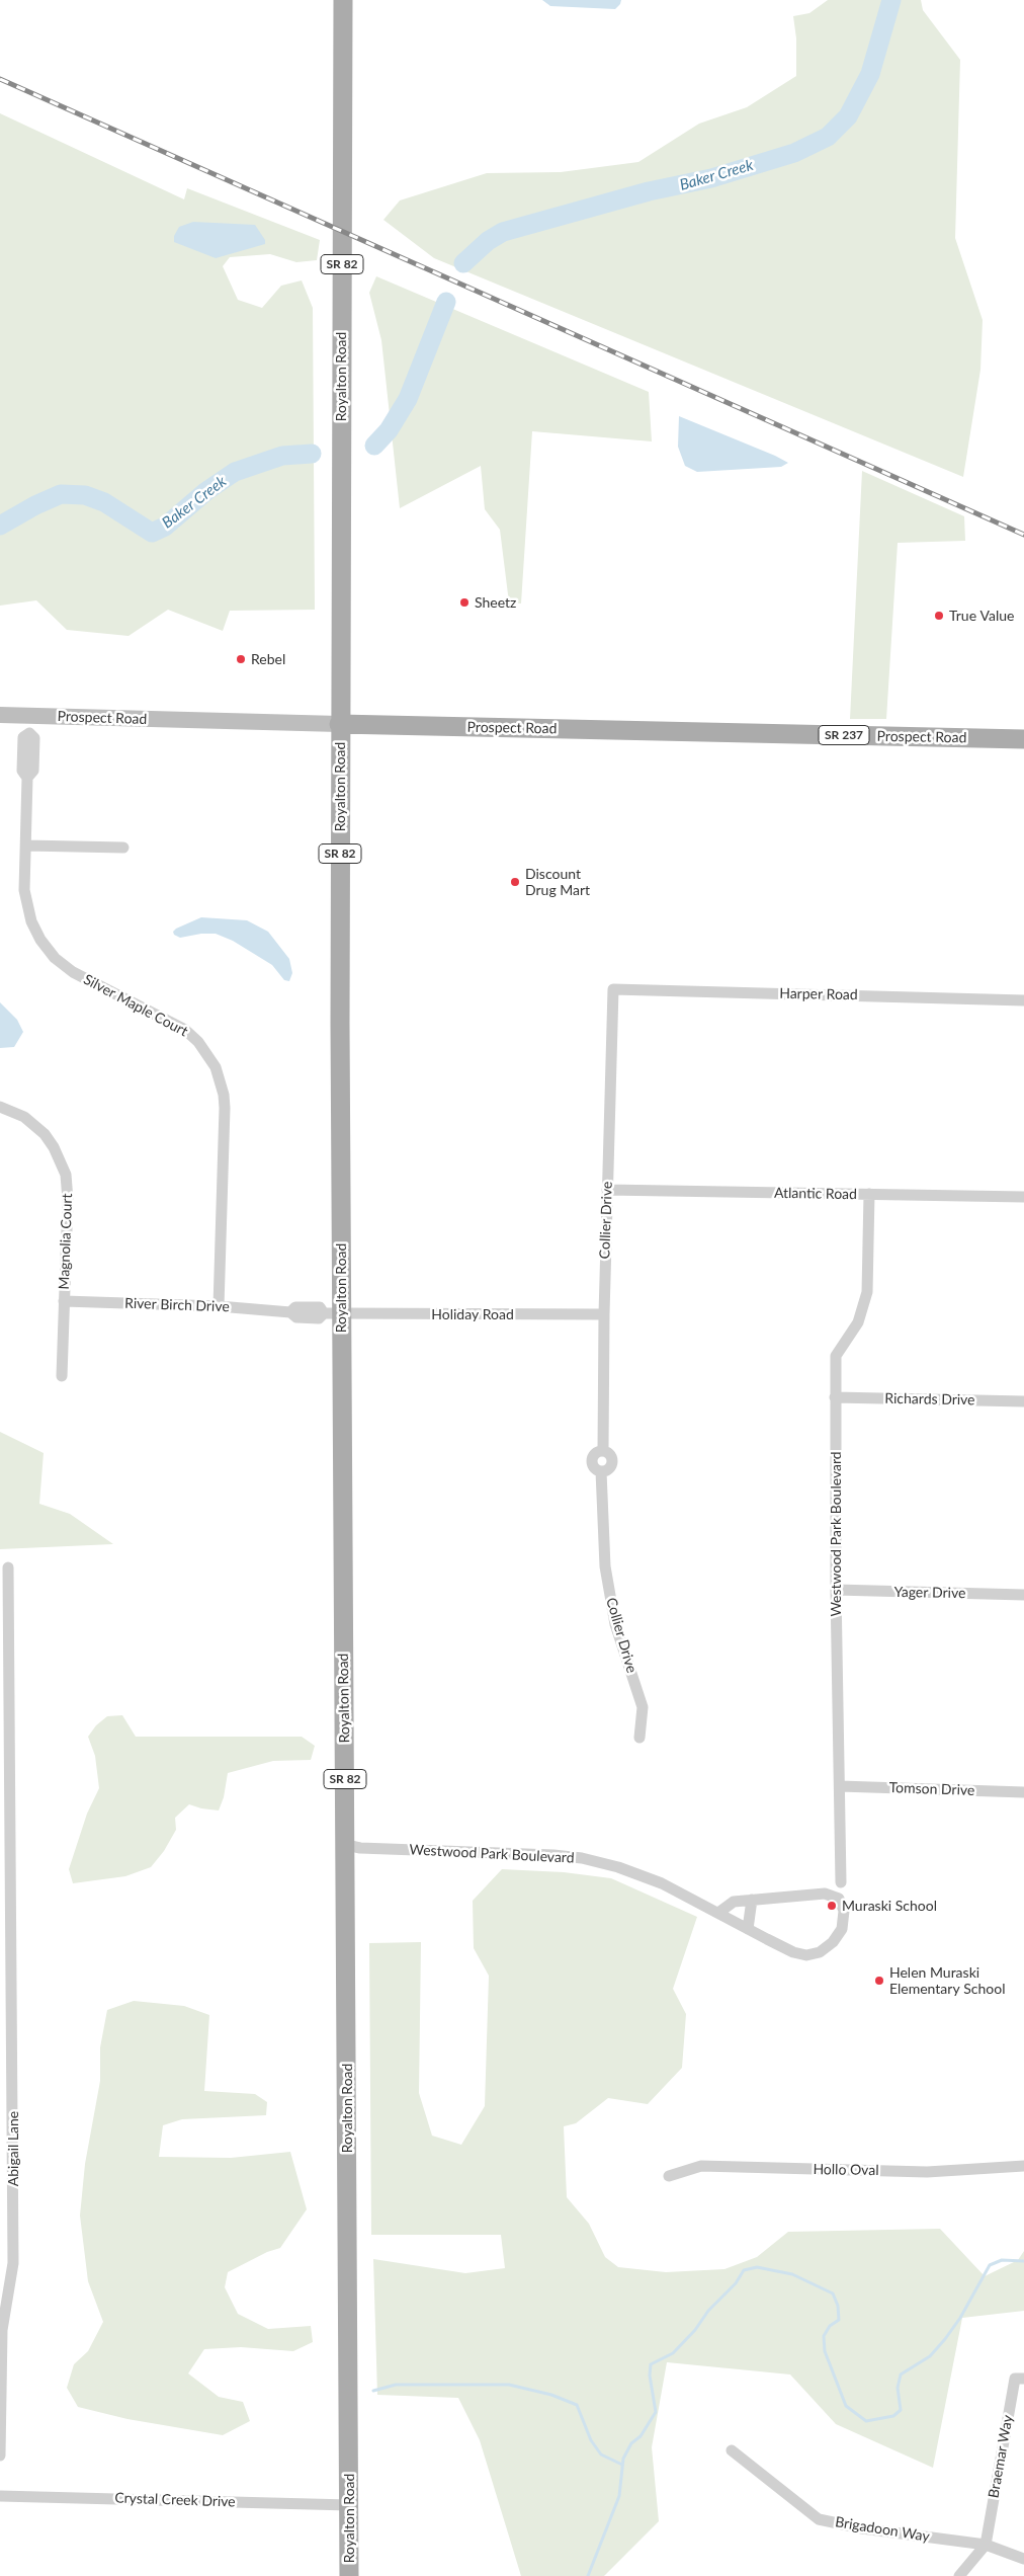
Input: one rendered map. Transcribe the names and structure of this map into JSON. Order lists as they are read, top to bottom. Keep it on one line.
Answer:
{"streets":{"main road":["SR 82","Royalton Road","Prospect Road","SR 237"],"street":["Harper Road","Silver Maple Court","Atlantic Road","Collier Drive","Magnolia Court","River Birch Drive","Holiday Road","Richards Drive","Westwood Park Boulevard","Yager Drive","Tomson Drive","Abigail Lane","Hollo Oval","Braemar Way","Crystal Creek Drive","Brigadoon Way"]},"crossings":[["Royalton Road","Prospect Road"],["Royalton Road","River Birch Drive"],["Royalton Road","Holiday Road"],["Royalton Road","Westwood Park Boulevard"],["Royalton Road","Crystal Creek Drive"],["Prospect Road","Silver Maple Court"],["Harper Road","Collier Drive"],["Silver Maple Court","River Birch Drive"],["Atlantic Road","Collier Drive"],["Atlantic Road","Westwood Park Boulevard"],["Collier Drive","Holiday Road"],["Magnolia Court","River Birch Drive"],["River Birch Drive","Holiday Road"],["Richards Drive","Westwood Park Boulevard"],["Westwood Park Boulevard","Yager Drive"],["Westwood Park Boulevard","Tomson Drive"],["Braemar Way","Brigadoon Way"]],"water":["Baker Creek"],"places":["Sheetz","True Value","Rebel","Discount Drug Mart","Muraski School","Helen Muraski Elementary School"]}
